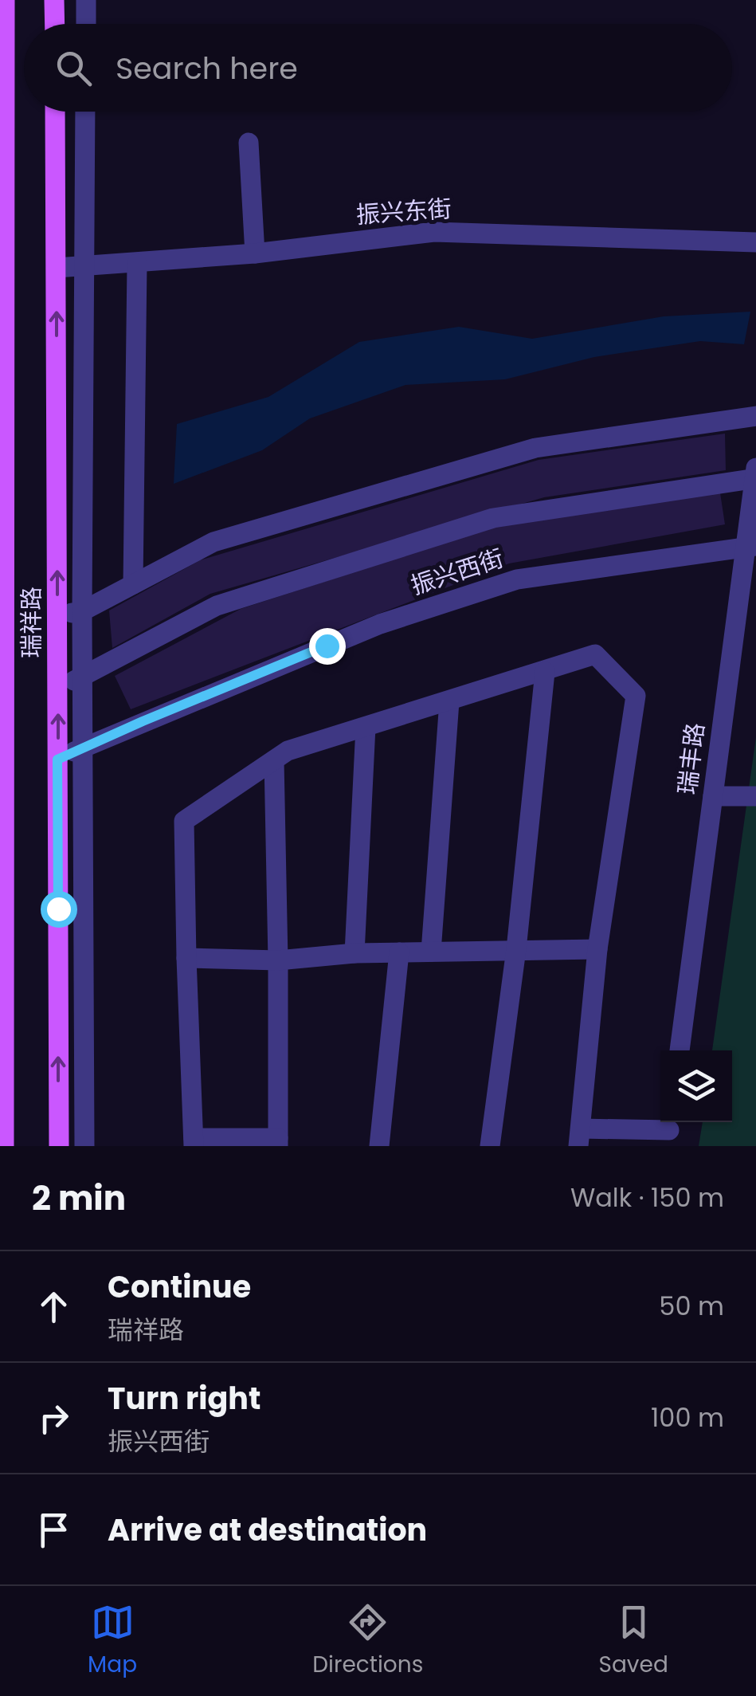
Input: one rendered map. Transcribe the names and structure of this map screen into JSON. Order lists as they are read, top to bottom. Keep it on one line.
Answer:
{"streets":{"main road":["瑞祥路"],"street":["振兴东街","振兴西街","瑞丰路"]},"crossings":[["振兴东街","瑞祥路"],["振兴西街","瑞祥路"],["振兴西街","瑞丰路"]],"page":{"search":"Search here","heading":["2 min","Walk · 150 m"],"list":[["Continue","瑞祥路","50 m"],["Turn right","振兴西街","100 m"],"Arrive at destination"],"nav":["Map","Directions","Saved"]}}
